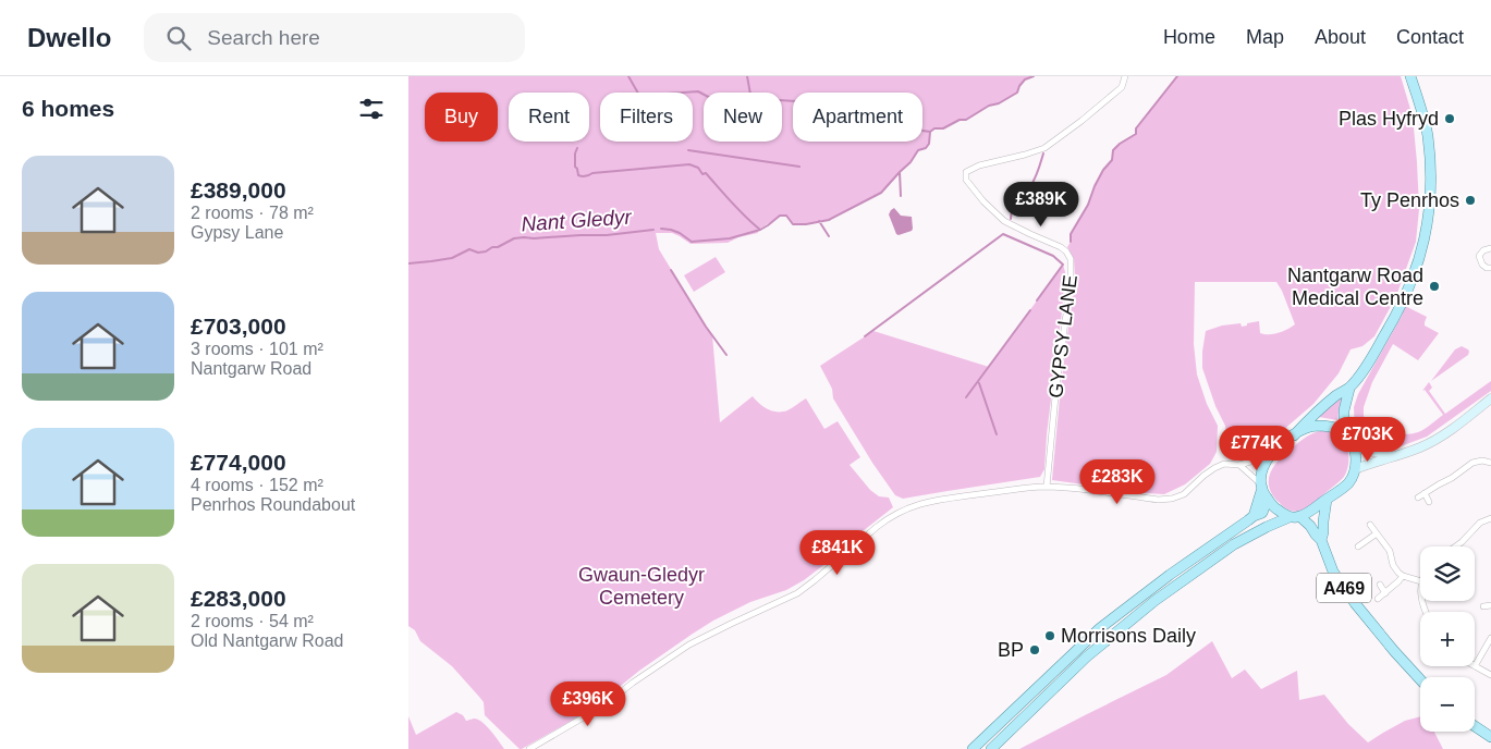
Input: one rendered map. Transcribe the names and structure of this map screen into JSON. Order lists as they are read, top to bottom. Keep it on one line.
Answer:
{"streets":{"main road":["A469"],"street":["GYPSY LANE"]},"water":["Nant Gledyr"],"parks":["Gwaun-Gledyr Cemetery"],"places":["Plas Hyfryd","Ty Penrhos","Nantgarw Road Medical Centre","Morrisons Daily","BP"],"page":{"header":"Dwello","search":"Search here","nav":["Home","Map","About","Contact"],"heading":"6 homes","chip":["Buy","Rent","Filters","New","Apartment"],"list":[{"name":"£389,000","note":"2 rooms · 78 m² · Gypsy Lane"},{"name":"£703,000","note":"3 rooms · 101 m² · Nantgarw Road"},{"name":"£774,000","note":"4 rooms · 152 m² · Penrhos Roundabout"},{"name":"£283,000","note":"2 rooms · 54 m² · Old Nantgarw Road"}],"price":["£389K","£703K","£774K","£283K","£841K","£396K"],"map_buttons":["+","−"]}}
